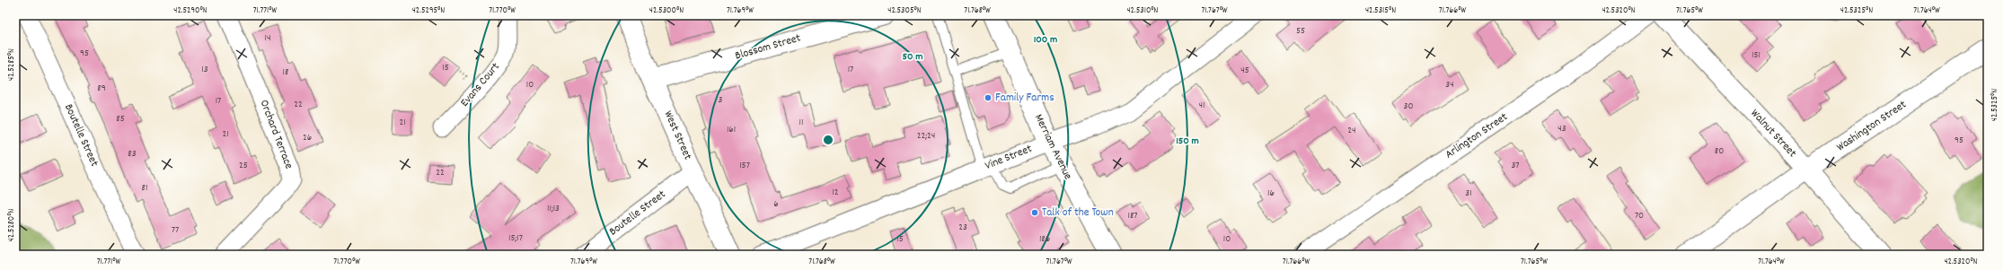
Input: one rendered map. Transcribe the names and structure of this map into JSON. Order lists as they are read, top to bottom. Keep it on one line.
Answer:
{"streets":{"street":["Blossom Street","Evans Court","Washington Street","Walnut Street","Orchard Terrace","Boutelle Street","West Street","Arlington Street","Merriam Avenue","Vine Street"]},"crossings":[["Blossom Street","West Street"],["Washington Street","Walnut Street"],["Boutelle Street","West Street"],["Merriam Avenue","Vine Street"]],"places":["Family Farms","Talk of the Town"],"house_numbers":["55","14","95","151","15","13","17","45","18","10","34","89","3","17","22","41","30","85","21","11","43","161","24","21","22;24","26","95","80","83","25","157","37","22","81","12","16","31","6","11;13","187","70","23","77","15;17","15","186","10"],"coordinates":["42.5290°N","71.771°W","42.5295°N","71.770°W","42.5300°N","71.769°W","42.5305°N","71.768°W","42.5310°N","71.767°W","42.5315°N","71.766°W","42.5320°N","71.765°W","42.5325°N","71.764°W","42.5285°N","42.5280°N"],"rings":["100 m","50 m","150 m"]}
